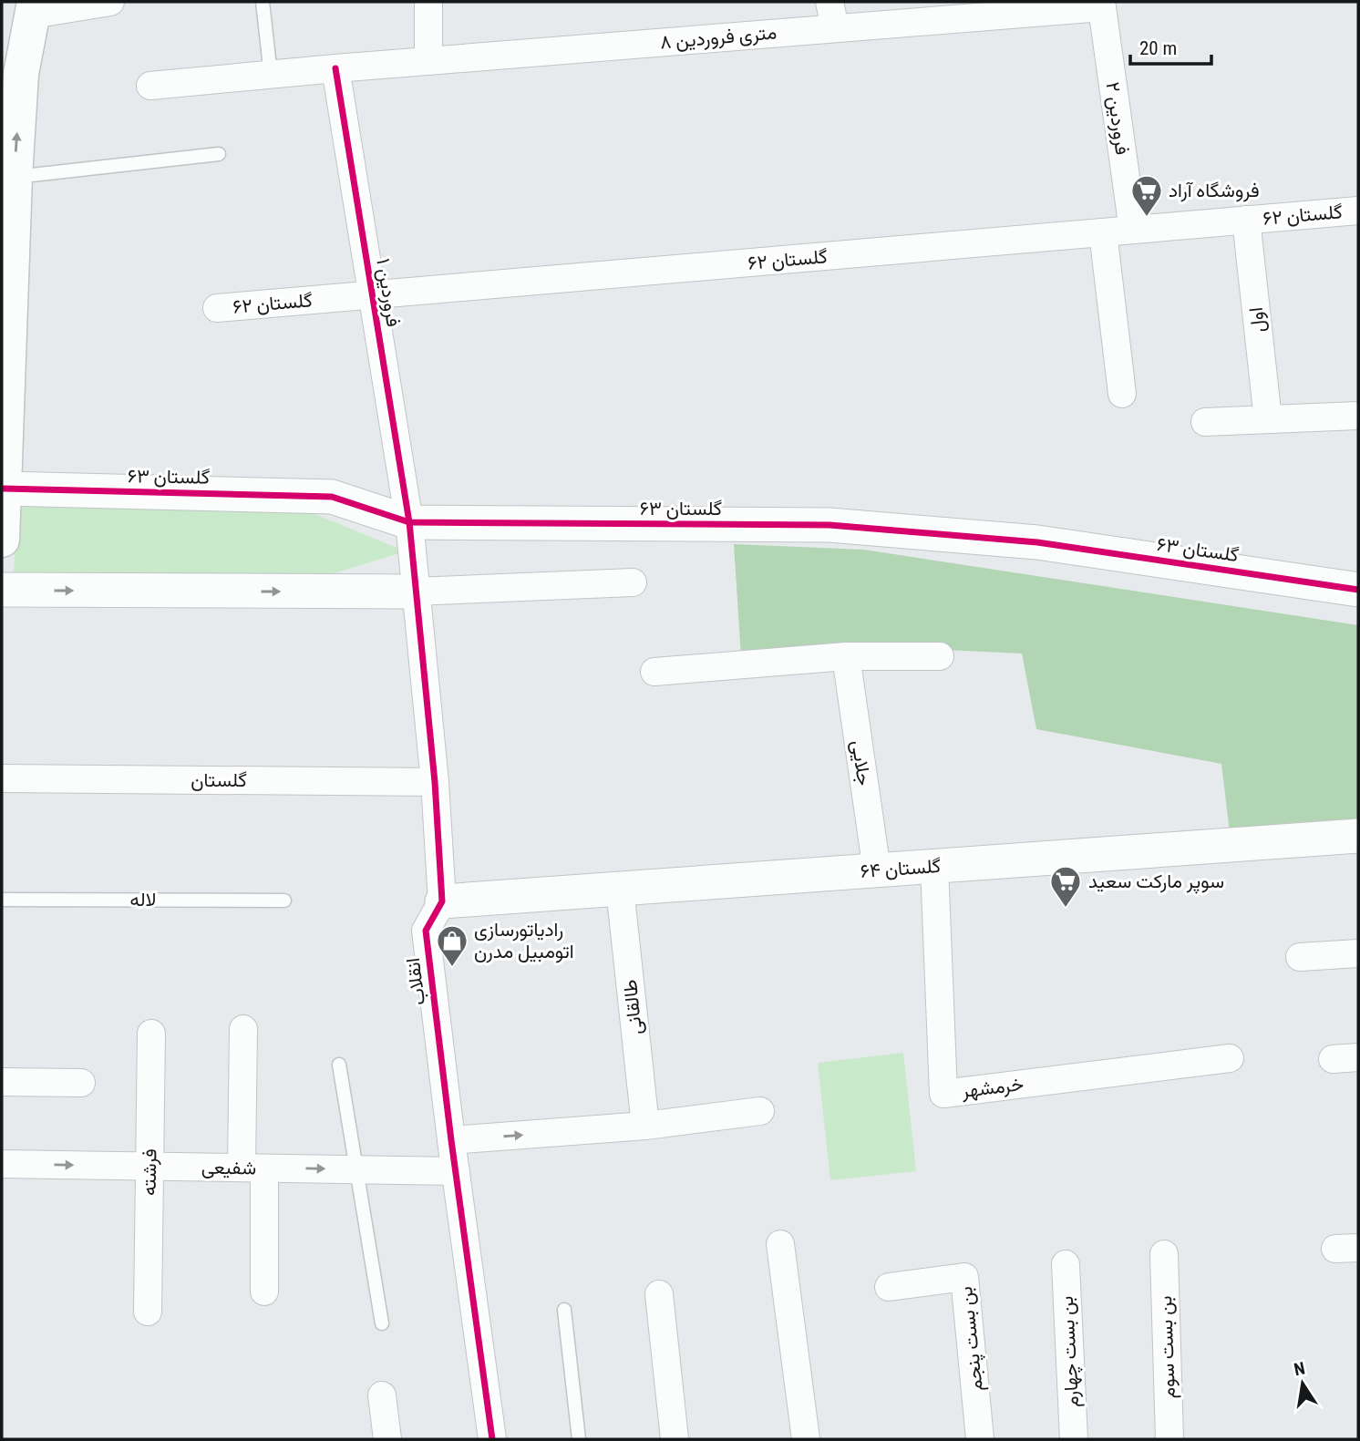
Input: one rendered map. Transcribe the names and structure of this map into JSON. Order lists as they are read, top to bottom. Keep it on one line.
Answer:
{"streets":{"street":["۸ متری فروردین","فروردین ۲","گلستان ۶۲","فروردین ۱","اول","گلستان ۶۳","جلایی","گلستان","گلستان ۶۴","انقلاب","طالقانی","خرمشهر","شفیعی","فرشته","بن بست پنجم","بن بست سوم","بن بست چهارم"],"lane":["لاله"]},"crossings":[["۸ متری فروردین","فروردین ۲"],["۸ متری فروردین","فروردین ۱"],["فروردین ۲","گلستان ۶۲"],["گلستان ۶۲","فروردین ۱"],["گلستان ۶۲","اول"],["فروردین ۱","گلستان ۶۳"],["جلایی","گلستان ۶۴"],["گلستان ۶۴","انقلاب"],["گلستان ۶۴","طالقانی"],["گلستان ۶۴","خرمشهر"],["انقلاب","شفیعی"],["شفیعی","فرشته"]],"places":{"supermarket":["فروشگاه آراد","سوپر مارکت سعید"],"shop":["رادیاتورسازی اتومبیل مدرن"]},"scale_bar":"20 m","north":"top"}
